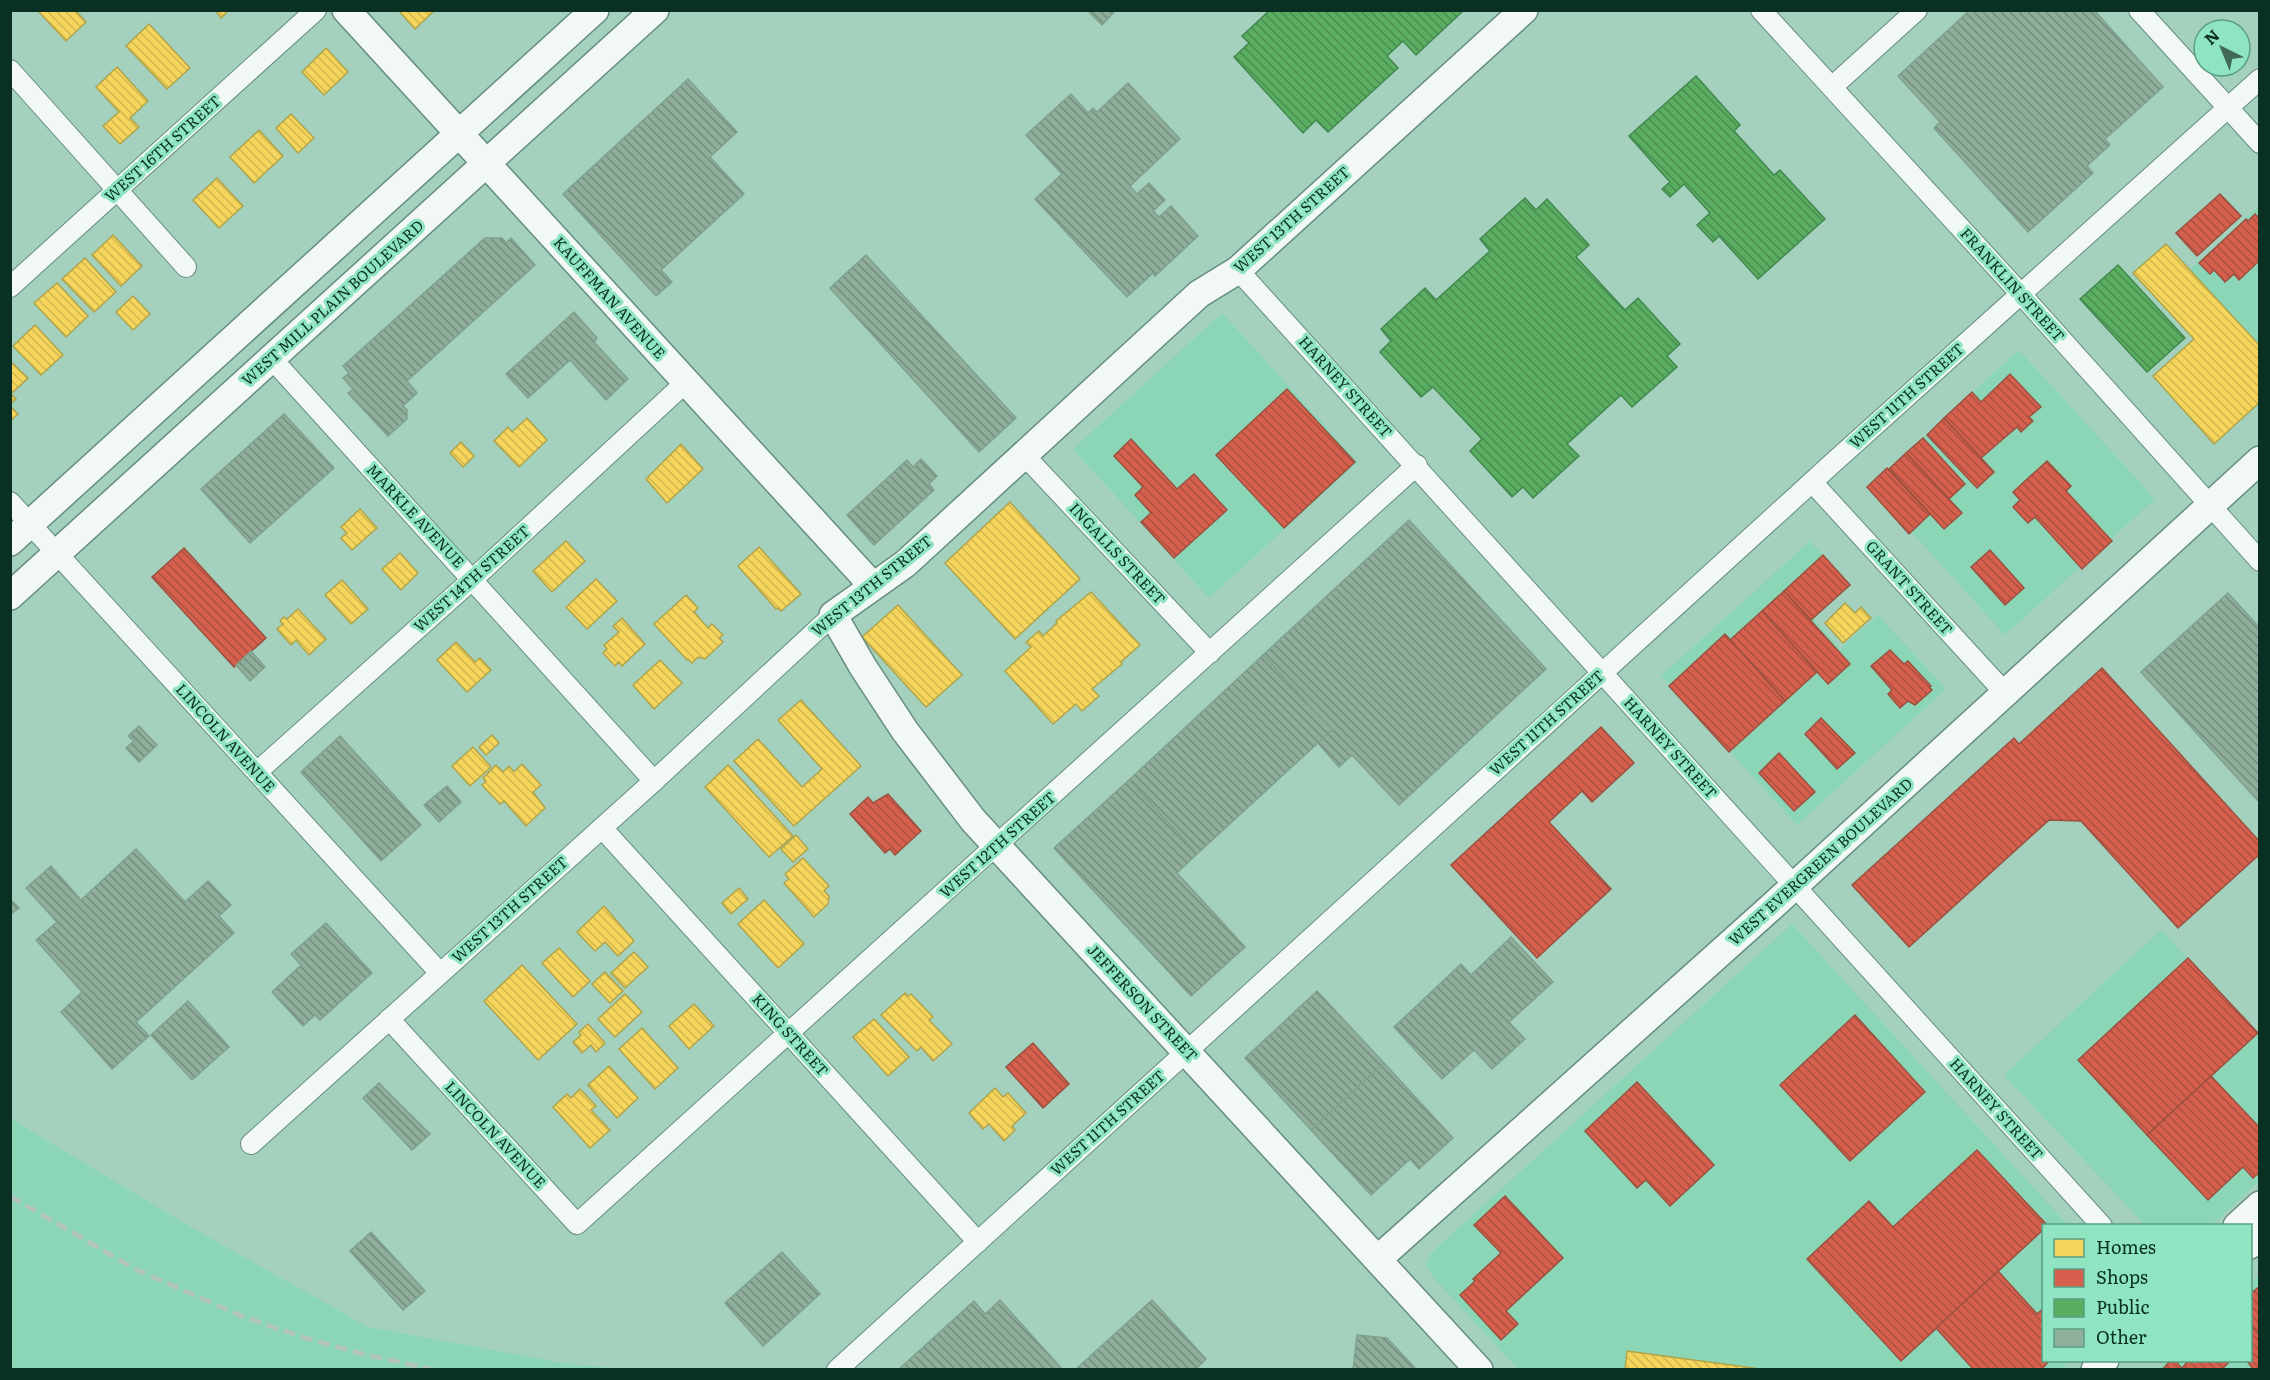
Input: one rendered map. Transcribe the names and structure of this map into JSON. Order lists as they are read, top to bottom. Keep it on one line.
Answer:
{"streets":{"street":["WEST 16TH STREET","WEST 13TH STREET","FRANKLIN STREET","KAUFFMAN AVENUE","WEST MILL PLAIN BOULEVARD","HARNEY STREET","WEST 11TH STREET","MARKLE AVENUE","INGALLS STREET","WEST 14TH STREET","GRANT STREET","LINCOLN AVENUE","WEST 12TH STREET","WEST EVERGREEN BOULEVARD","JEFFERSON STREET","KING STREET"]},"crossings":[["WEST 13TH STREET","KAUFFMAN AVENUE"],["WEST 13TH STREET","HARNEY STREET"],["WEST 13TH STREET","MARKLE AVENUE"],["WEST 13TH STREET","INGALLS STREET"],["WEST 13TH STREET","LINCOLN AVENUE"],["WEST 13TH STREET","JEFFERSON STREET"],["WEST 13TH STREET","KING STREET"],["FRANKLIN STREET","WEST 11TH STREET"],["FRANKLIN STREET","WEST EVERGREEN BOULEVARD"],["KAUFFMAN AVENUE","WEST MILL PLAIN BOULEVARD"],["KAUFFMAN AVENUE","WEST 14TH STREET"],["WEST MILL PLAIN BOULEVARD","MARKLE AVENUE"],["WEST MILL PLAIN BOULEVARD","LINCOLN AVENUE"],["HARNEY STREET","WEST 11TH STREET"],["HARNEY STREET","WEST 12TH STREET"],["HARNEY STREET","WEST EVERGREEN BOULEVARD"],["WEST 11TH STREET","GRANT STREET"],["WEST 11TH STREET","JEFFERSON STREET"],["WEST 11TH STREET","KING STREET"],["MARKLE AVENUE","WEST 14TH STREET"],["INGALLS STREET","WEST 12TH STREET"],["WEST 14TH STREET","LINCOLN AVENUE"],["GRANT STREET","WEST EVERGREEN BOULEVARD"],["LINCOLN AVENUE","WEST 12TH STREET"],["WEST 12TH STREET","JEFFERSON STREET"],["WEST 12TH STREET","KING STREET"],["WEST EVERGREEN BOULEVARD","JEFFERSON STREET"]],"legend":["Homes","Shops","Public","Other"],"north":"top left"}
